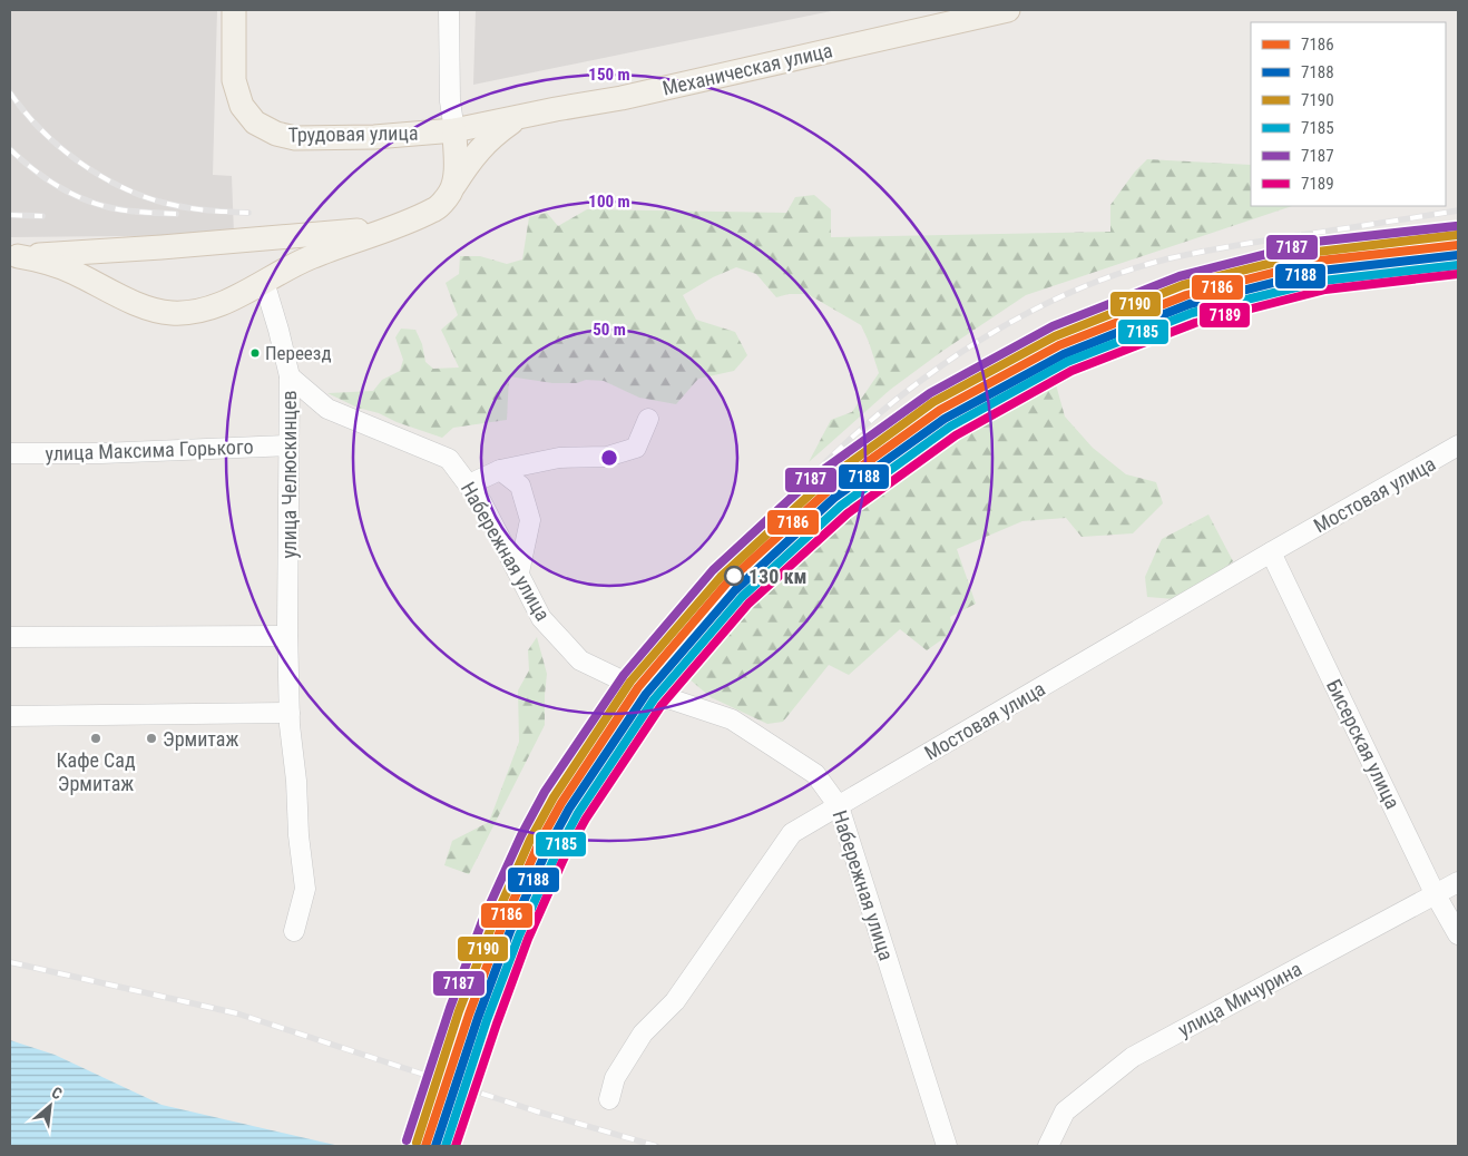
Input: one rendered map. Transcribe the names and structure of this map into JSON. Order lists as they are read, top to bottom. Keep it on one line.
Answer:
{"streets":{"main road":["Механическая улица","Трудовая улица"],"street":["улица Максима Горького","улица Челюскинцев","Мостовая улица","Набережная улица","Бисерская улица","улица Мичурина"]},"crossings":[["Механическая улица","Трудовая улица"],["улица Максима Горького","улица Челюскинцев"],["улица Челюскинцев","Набережная улица"],["Мостовая улица","Набережная улица"],["Мостовая улица","Бисерская улица"],["Бисерская улица","улица Мичурина"]],"places":["Переезд","130 км","Кафе Сад Эрмитаж","Эрмитаж"],"lines":["transit line 7187","transit line 7190","transit line 7186","transit line 7188","transit line 7185","transit line 7189"],"legend":["7186","7188","7190","7185","7187","7189"],"north":"top right","rings":["150 m","100 m","50 m"]}
